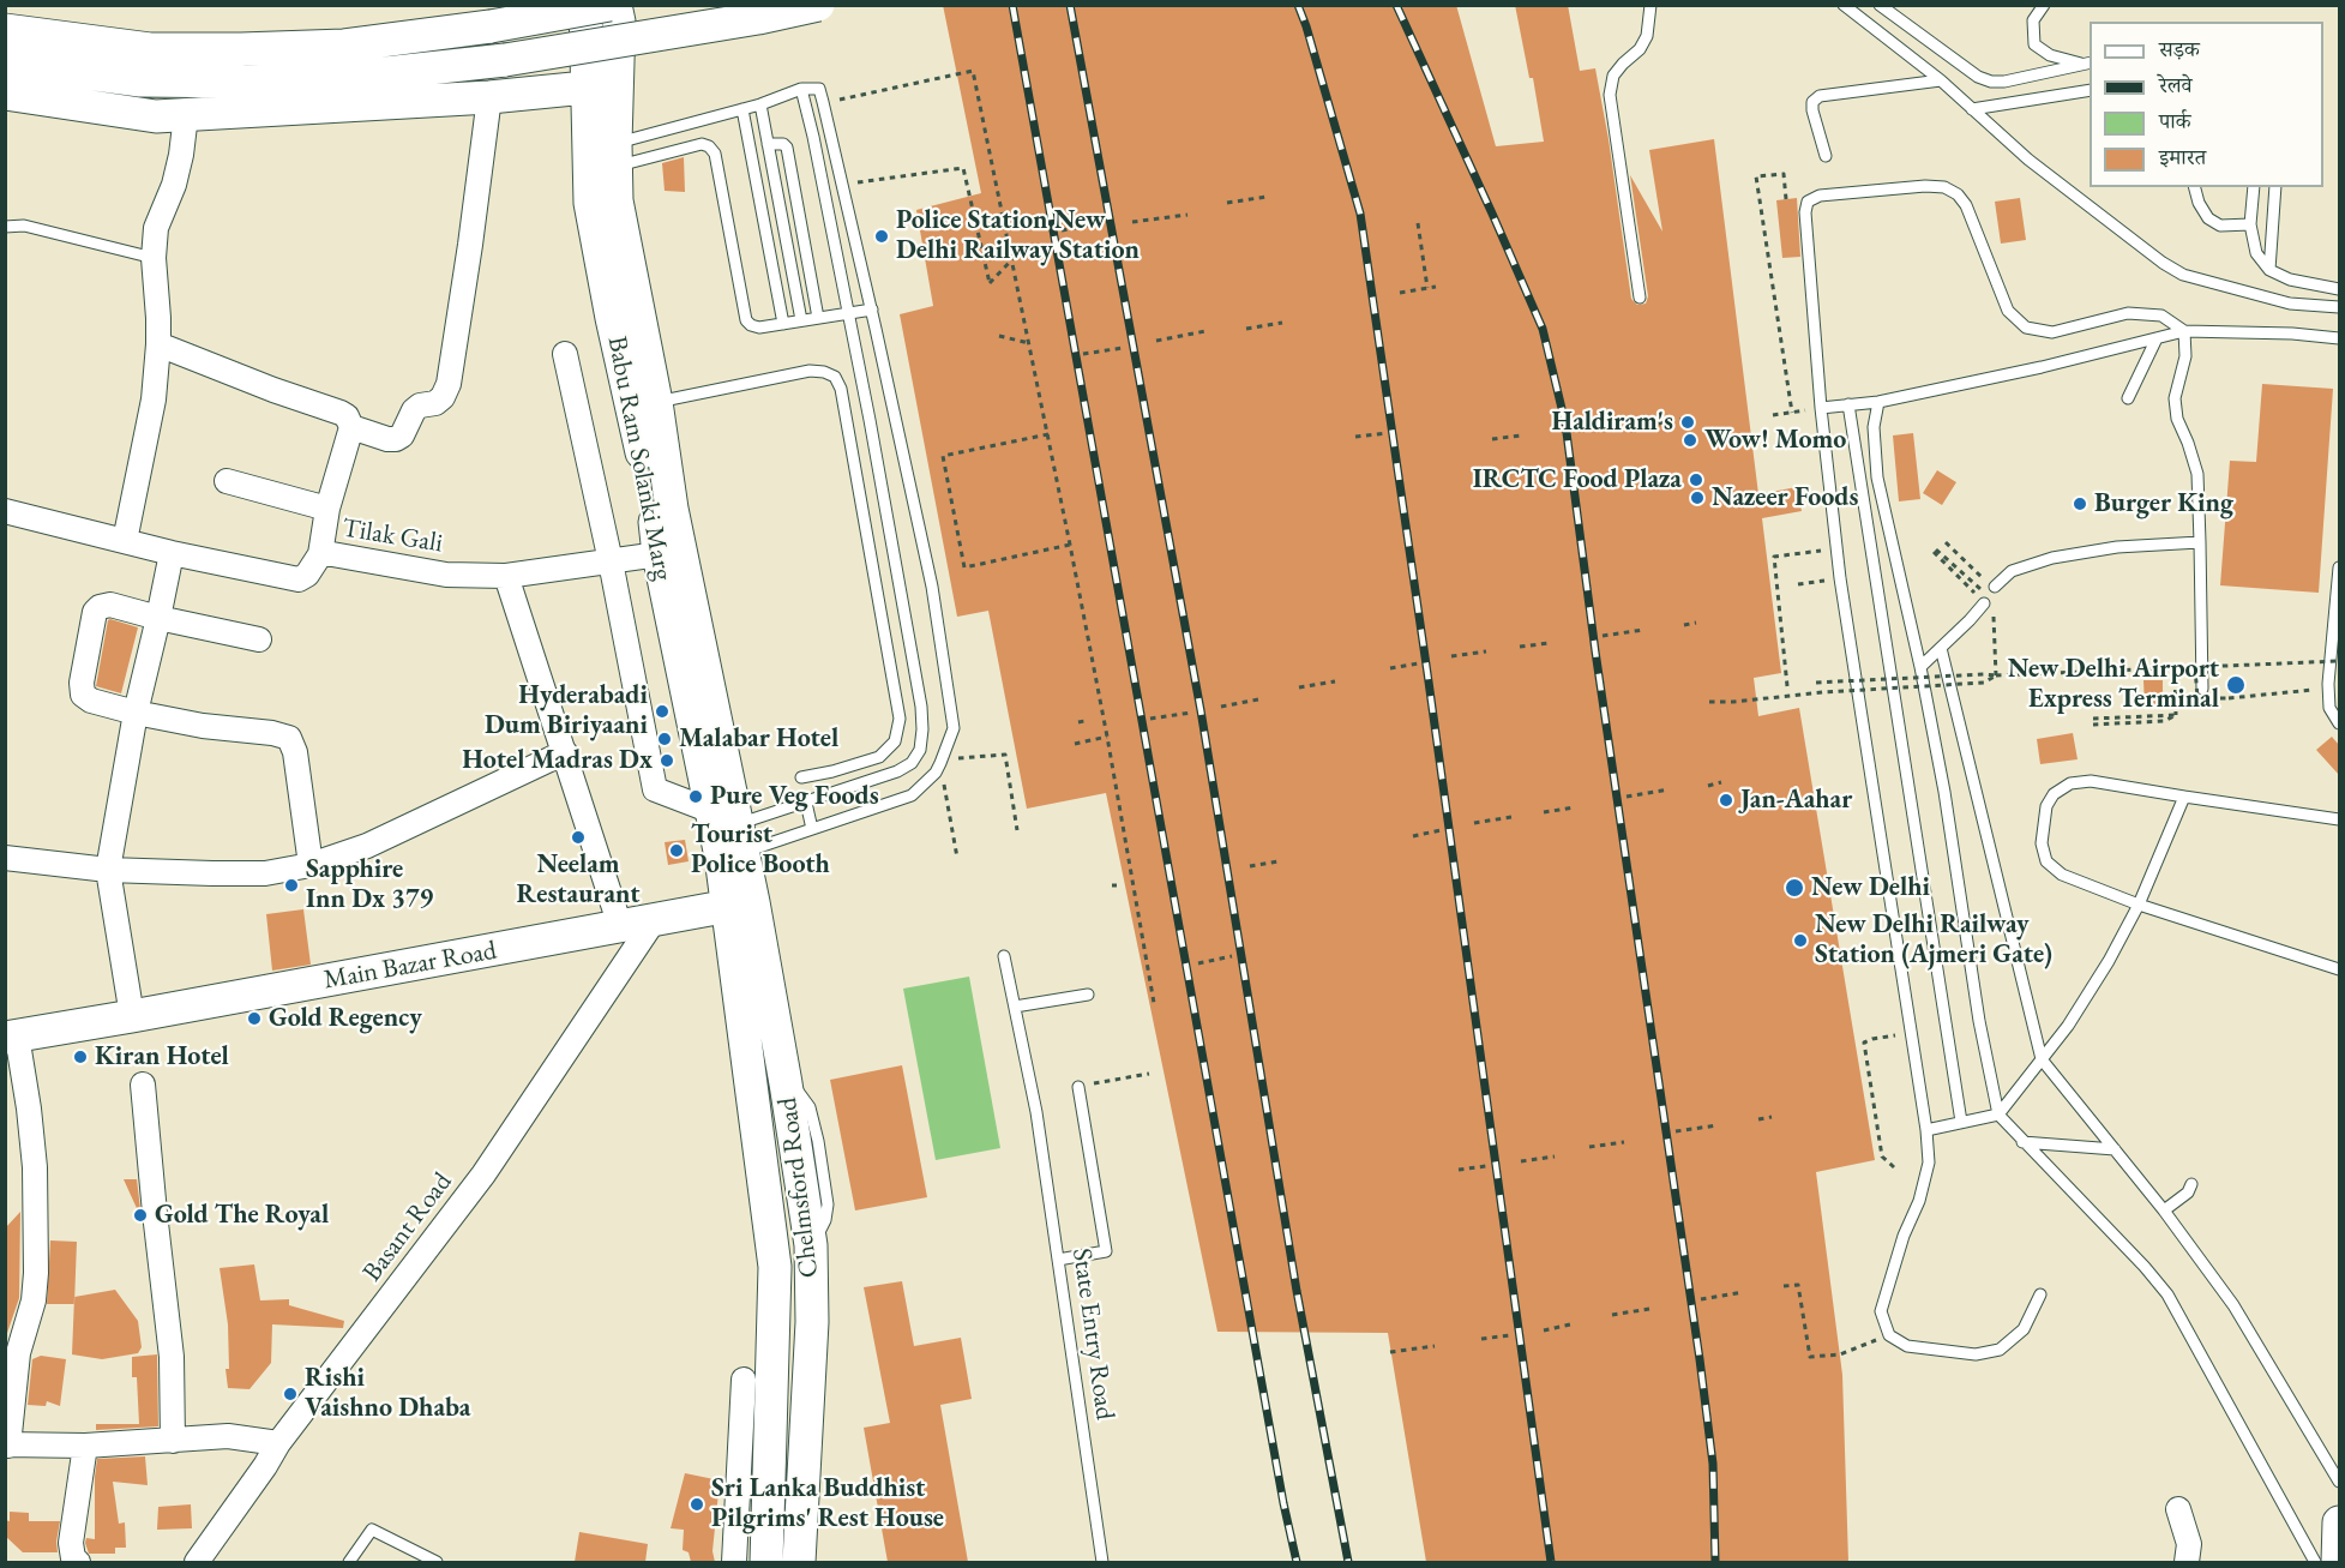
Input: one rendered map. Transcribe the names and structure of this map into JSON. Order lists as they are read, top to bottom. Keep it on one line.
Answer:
{"streets":{"main road":["Babu Ram Solanki Marg","Main Bazar Road","Chelmsford Road"],"street":["Tilak Gali","Basant Road"],"lane":["State Entry Road"]},"crossings":[["Babu Ram Solanki Marg","Tilak Gali"],["Babu Ram Solanki Marg","Main Bazar Road"],["Babu Ram Solanki Marg","Chelmsford Road"],["Main Bazar Road","Chelmsford Road"],["Main Bazar Road","Basant Road"]],"places":["Police Station New Delhi Railway Station","Haldiram's","Wow! Momo","IRCTC Food Plaza","Nazeer Foods","Burger King","New Delhi Airport Express Terminal","Hyderabadi Dum Biriyaani","Malabar Hotel","Hotel Madras Dx","Pure Veg Foods","Jan-Aahar","Neelam Restaurant","Tourist Police Booth","Sapphire Inn Dx 379","New Delhi","New Delhi Railway Station (Ajmeri Gate)","Gold Regency","Kiran Hotel","Gold The Royal","Rishi Vaishno Dhaba","Sri Lanka Buddhist Pilgrims' Rest House"],"legend":["सड़क","रेलवे","पार्क","इमारत"]}
